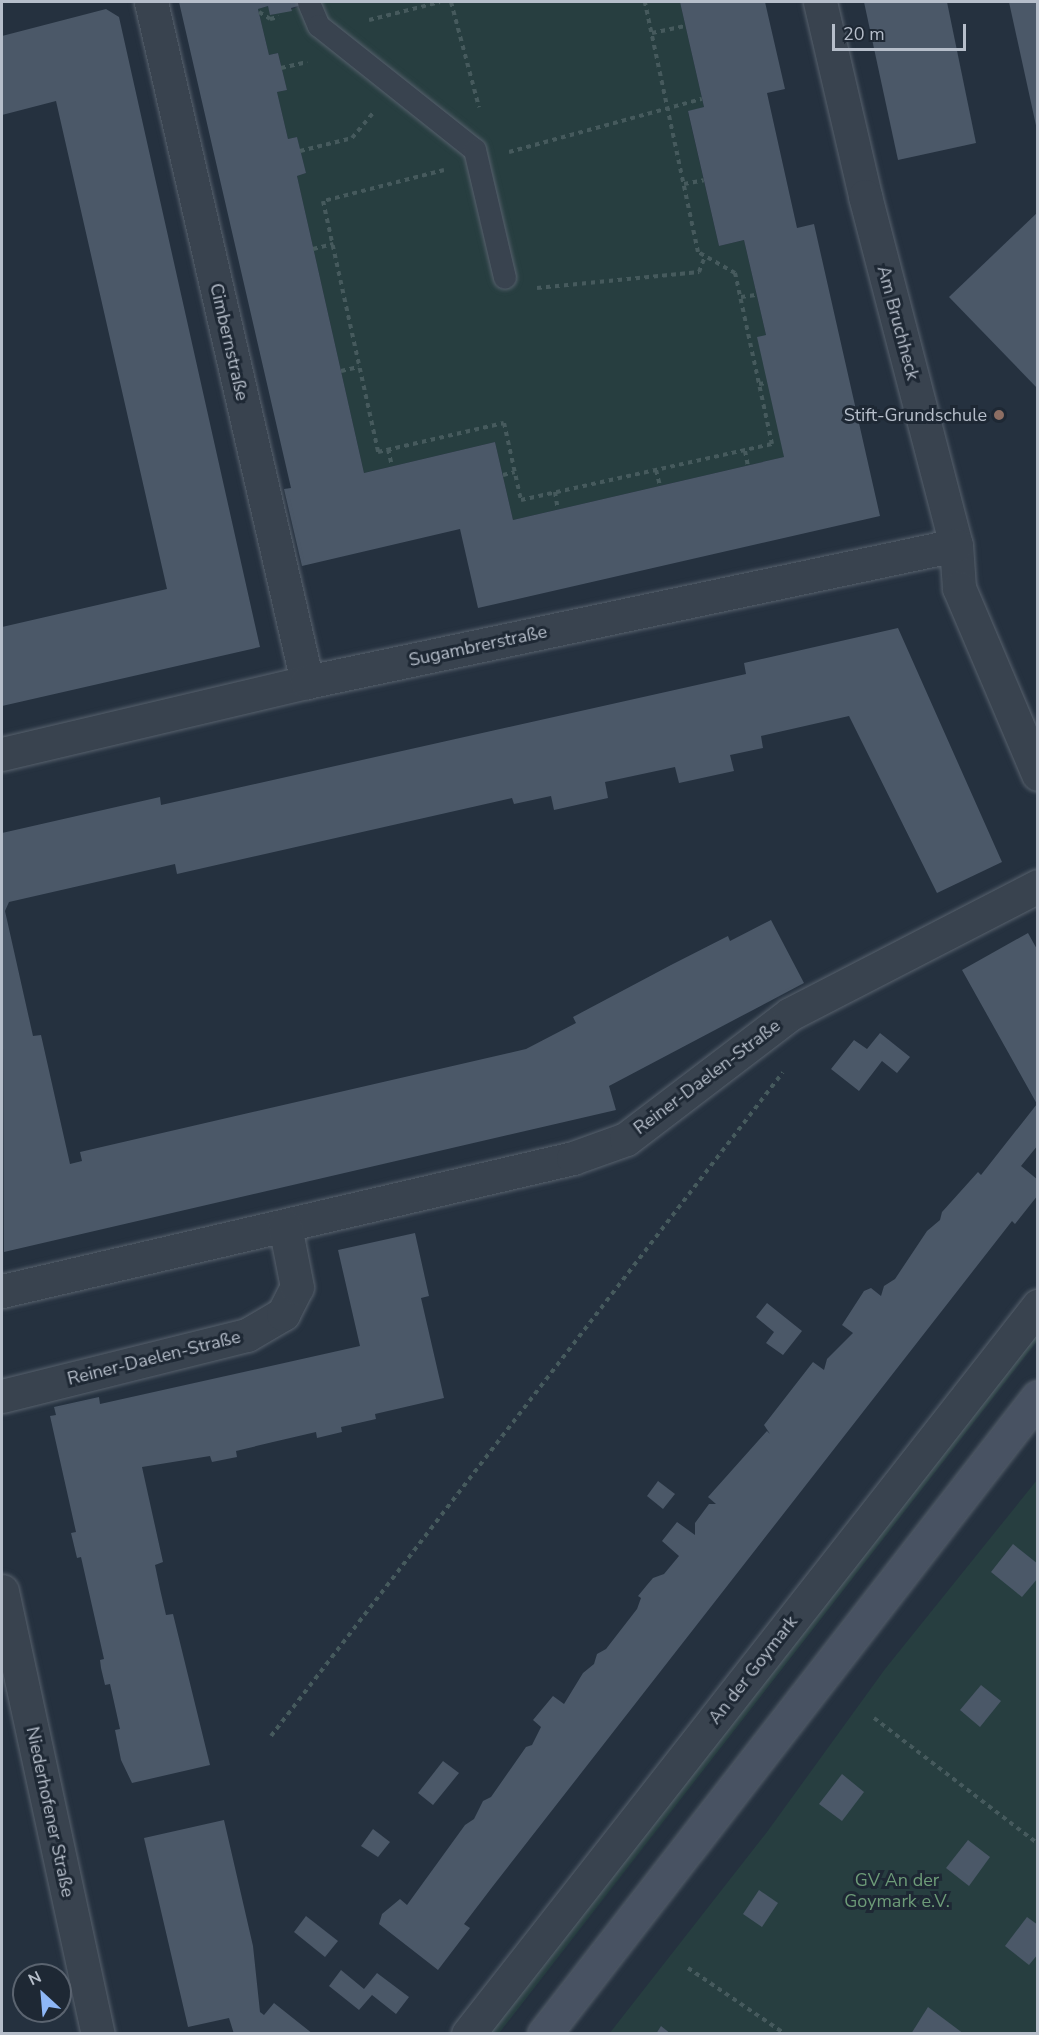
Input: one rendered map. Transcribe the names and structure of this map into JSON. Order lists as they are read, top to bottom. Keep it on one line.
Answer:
{"streets":{"street":["Am Bruchheck","Cimbernstraße","Sugambrerstraße","Reiner-Daelen-Straße","An der Goymark","Niederhofener Straße"]},"crossings":[["Am Bruchheck","Sugambrerstraße"],["Cimbernstraße","Sugambrerstraße"]],"parks":["GV An der Goymark e.V."],"places":["Stift-Grundschule"],"scale_bar":"20 m","north":"top left"}
